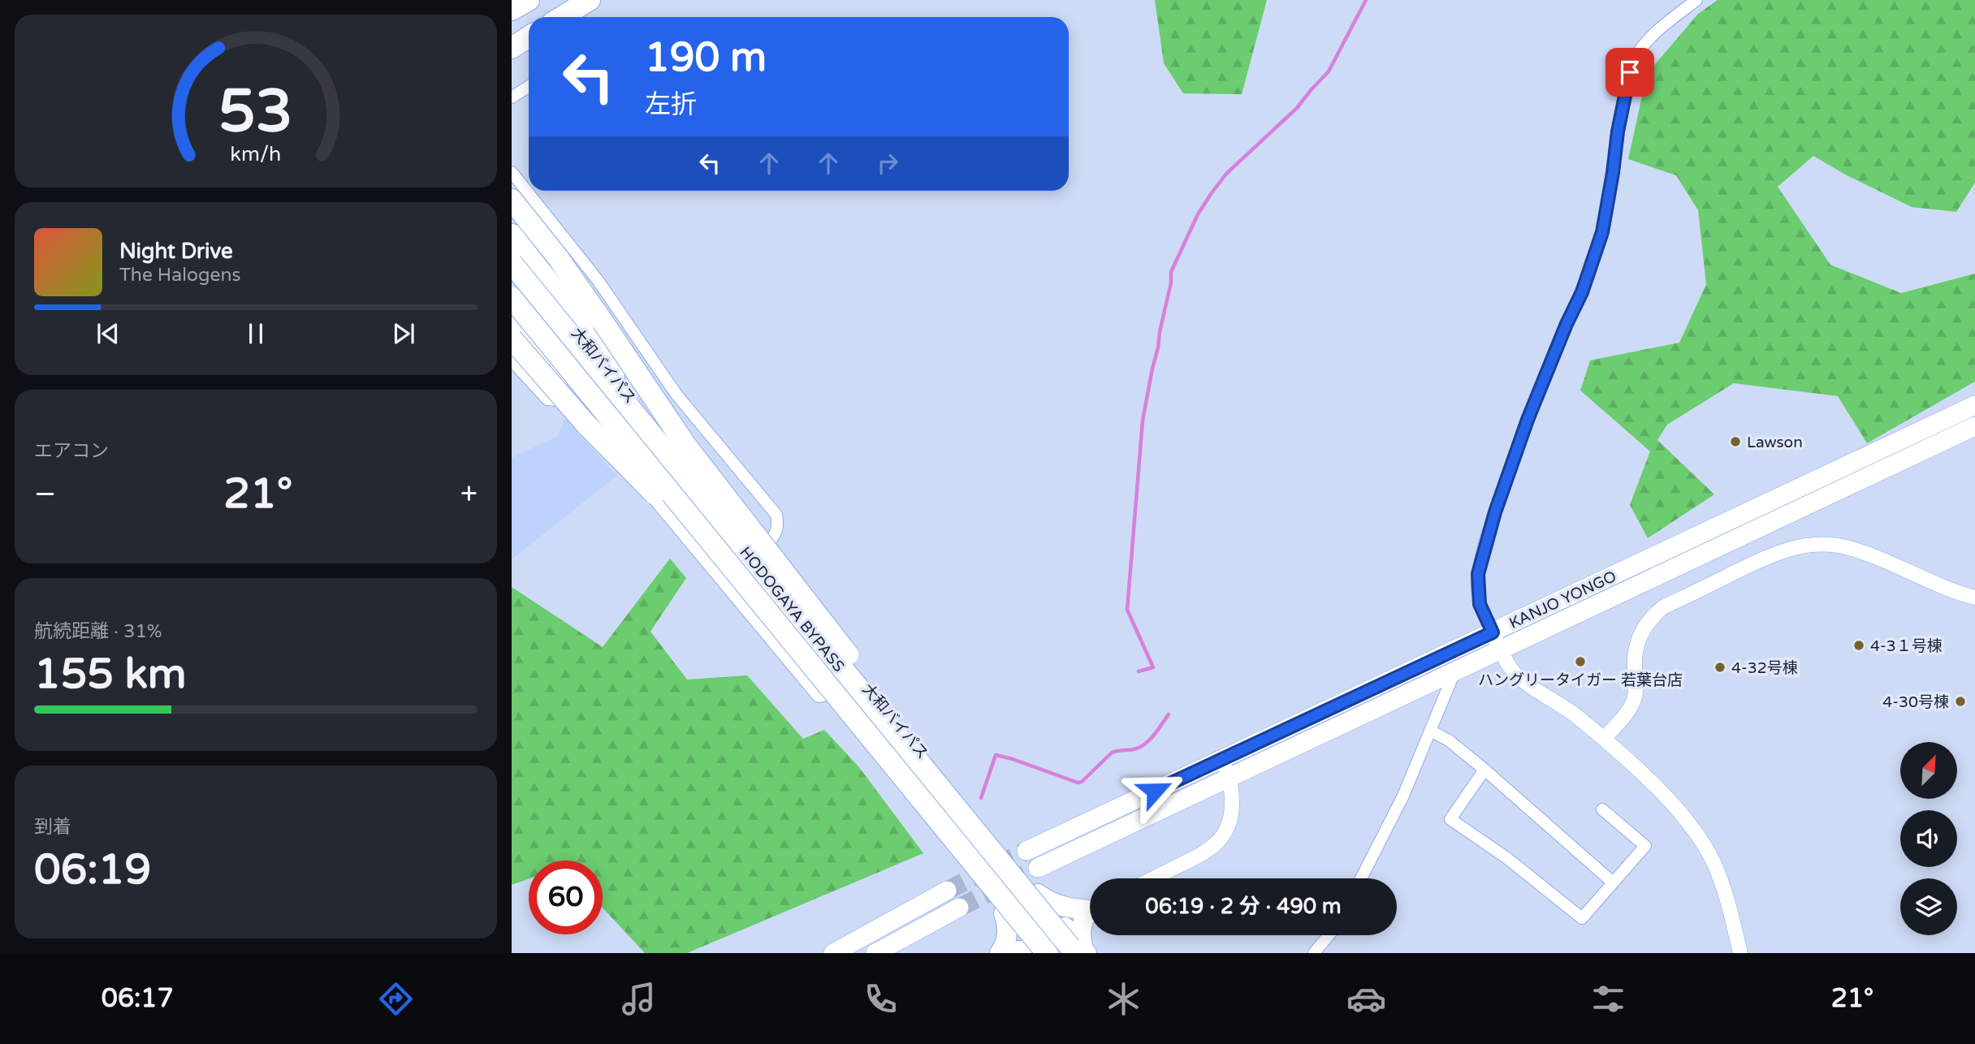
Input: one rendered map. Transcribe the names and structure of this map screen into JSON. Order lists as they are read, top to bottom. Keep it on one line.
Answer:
{"streets":{"highway":["大和バイパス","HODOGAYA BYPASS"],"main road":["KANJO YONGO"]},"crossings":[["大和バイパス","HODOGAYA BYPASS"]],"places":["Lawson","4-3１号棟","ハングリータイガー 若葉台店","4-32号棟","4-30号棟"],"north":"top right","page":{"turn":["190 m","左折"],"song":["Night Drive","The Halogens"],"tile":["エアコン",["航続距離 · 31%","155 km"],["到着","06:19"]],"heat":["−","21°","+"],"limit":"60","trip":"06:19 · 2 分 · 490 m","tabs":["06:17","21°"],"gauge":["53","km/h"]}}
